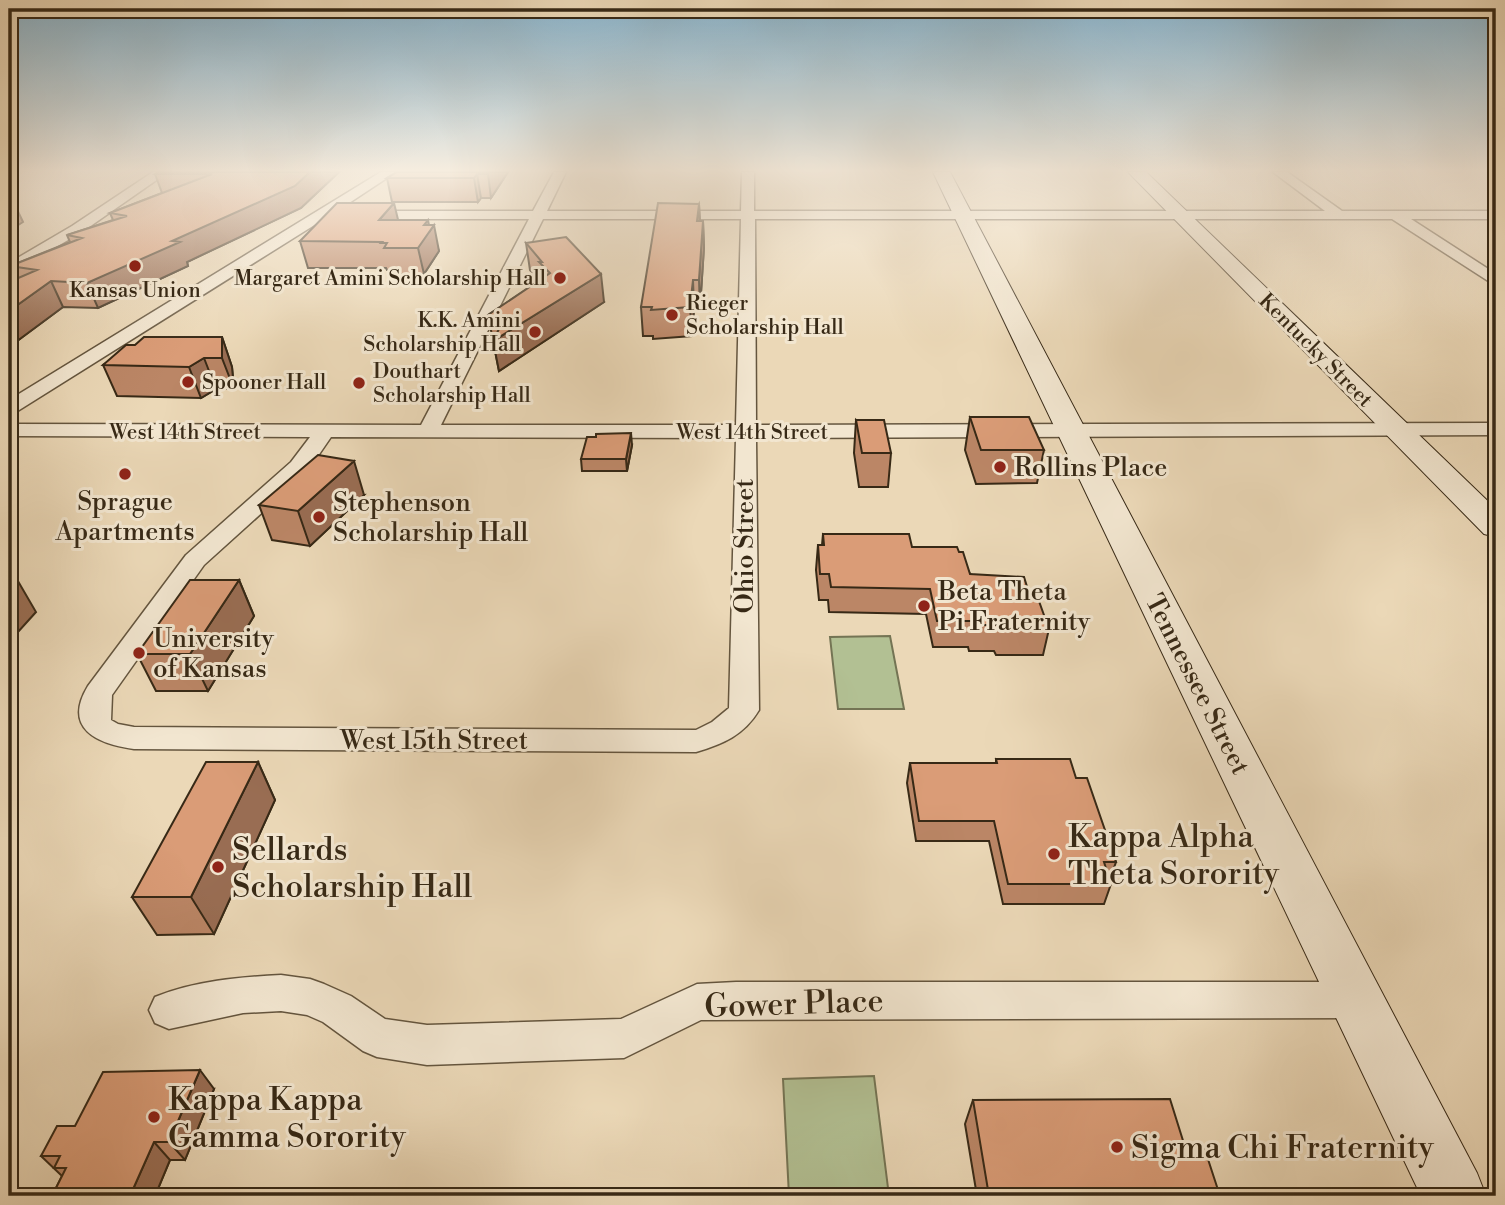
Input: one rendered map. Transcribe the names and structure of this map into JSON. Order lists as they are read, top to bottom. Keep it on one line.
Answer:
{"streets":{"main road":["Kentucky Street","Tennessee Street"],"street":["West 14th Street","Ohio Street","West 15th Street","Gower Place"]},"crossings":[["Kentucky Street","West 14th Street"],["West 14th Street","Ohio Street"],["West 14th Street","Tennessee Street"],["West 14th Street","West 15th Street"],["Ohio Street","West 15th Street"],["Tennessee Street","Gower Place"]],"places":["Kansas Union","Margaret Amini Scholarship Hall","Rieger Scholarship Hall","K.K. Amini Scholarship Hall","Spooner Hall","Douthart Scholarship Hall","Rollins Place","Sprague Apartments","Stephenson Scholarship Hall","Beta Theta Pi Fraternity","University of Kansas","Kappa Alpha Theta Sorority","Sellards Scholarship Hall","Kappa Kappa Gamma Sorority","Sigma Chi Fraternity"]}
